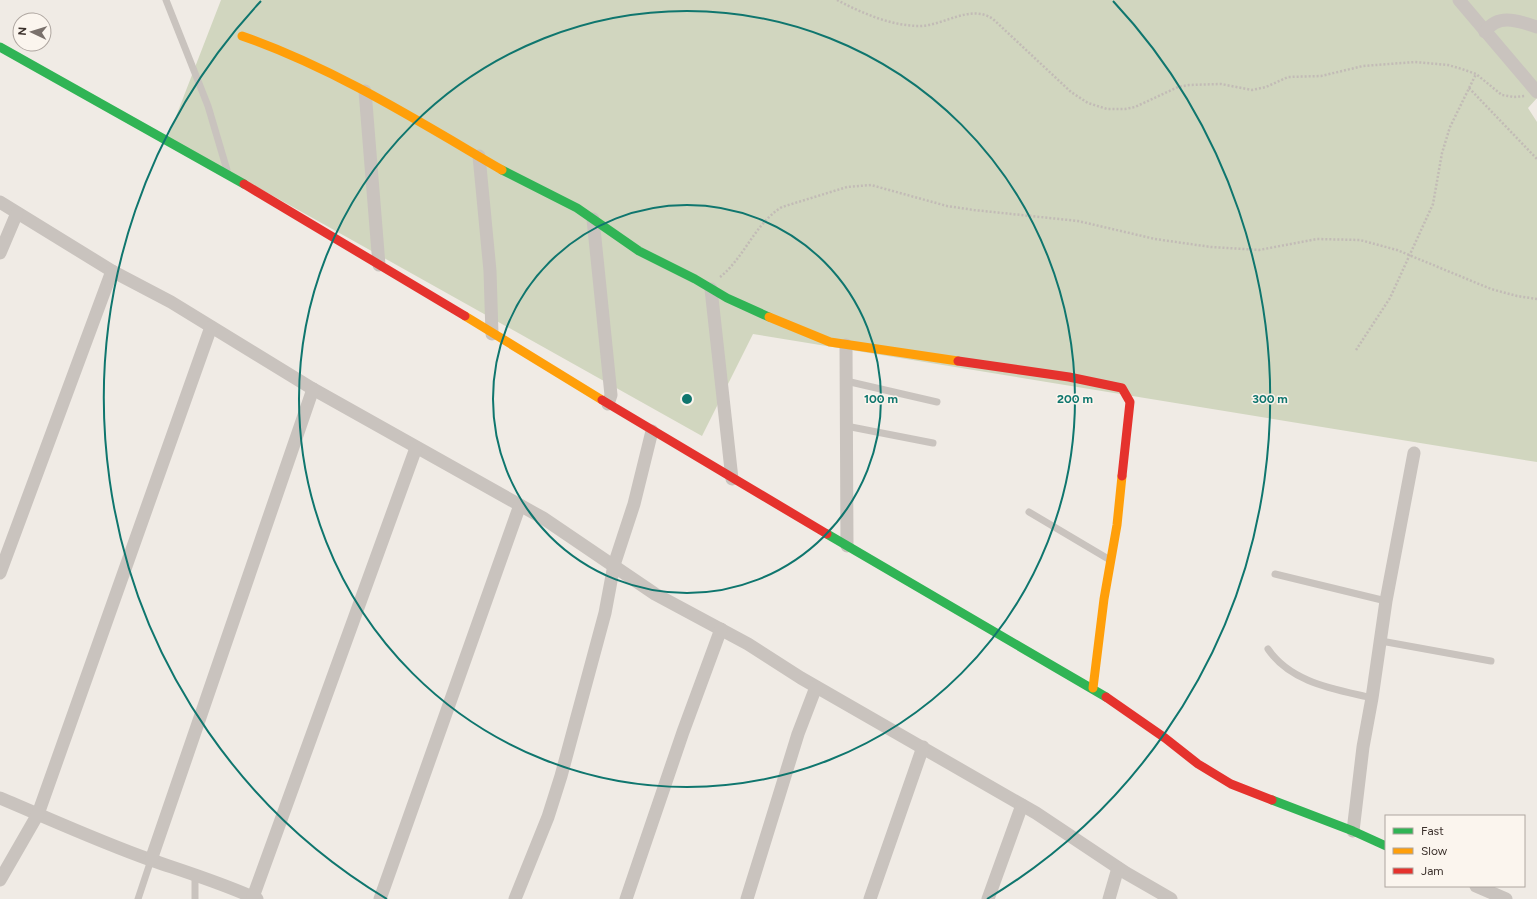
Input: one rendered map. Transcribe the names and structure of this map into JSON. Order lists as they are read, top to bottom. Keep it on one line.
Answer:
{"legend":["Fast","Slow","Jam"],"north":"left","rings":["100 m","200 m","300 m"]}
